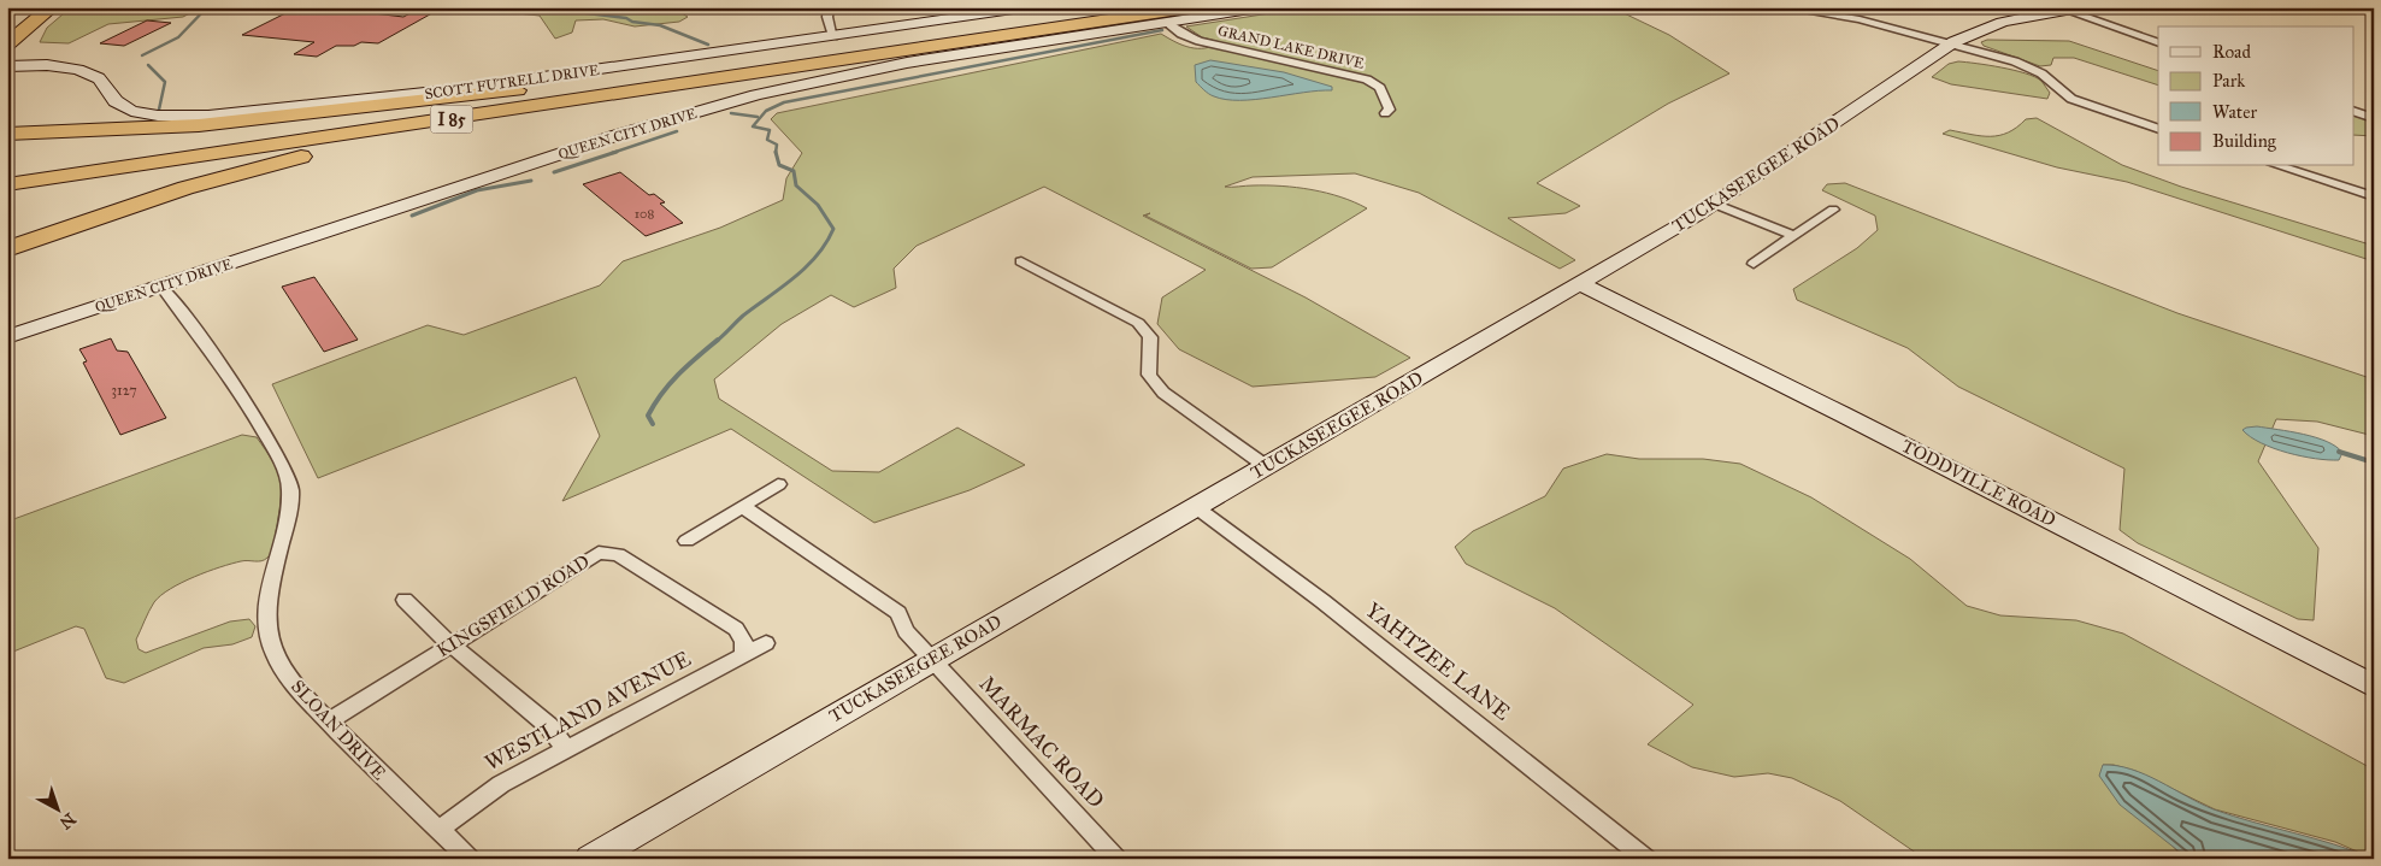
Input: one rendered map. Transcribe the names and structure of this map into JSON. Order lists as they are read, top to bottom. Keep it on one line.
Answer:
{"streets":{"highway":["I 85"],"street":["GRAND LAKE DRIVE","SCOTT FUTRELL DRIVE","QUEEN CITY DRIVE","TUCKASEEGEE ROAD","TODDVILLE ROAD","KINGSFIELD ROAD","YAHTZEE LANE","WESTLAND AVENUE","SLOAN DRIVE","MARMAC ROAD"]},"crossings":[["GRAND LAKE DRIVE","QUEEN CITY DRIVE"],["QUEEN CITY DRIVE","SLOAN DRIVE"],["TUCKASEEGEE ROAD","TODDVILLE ROAD"],["TUCKASEEGEE ROAD","YAHTZEE LANE"],["TUCKASEEGEE ROAD","MARMAC ROAD"],["KINGSFIELD ROAD","WESTLAND AVENUE"],["KINGSFIELD ROAD","SLOAN DRIVE"],["WESTLAND AVENUE","SLOAN DRIVE"]],"house_numbers":["108","3127"],"legend":["Road","Park","Water","Building"],"north":"bottom right"}
